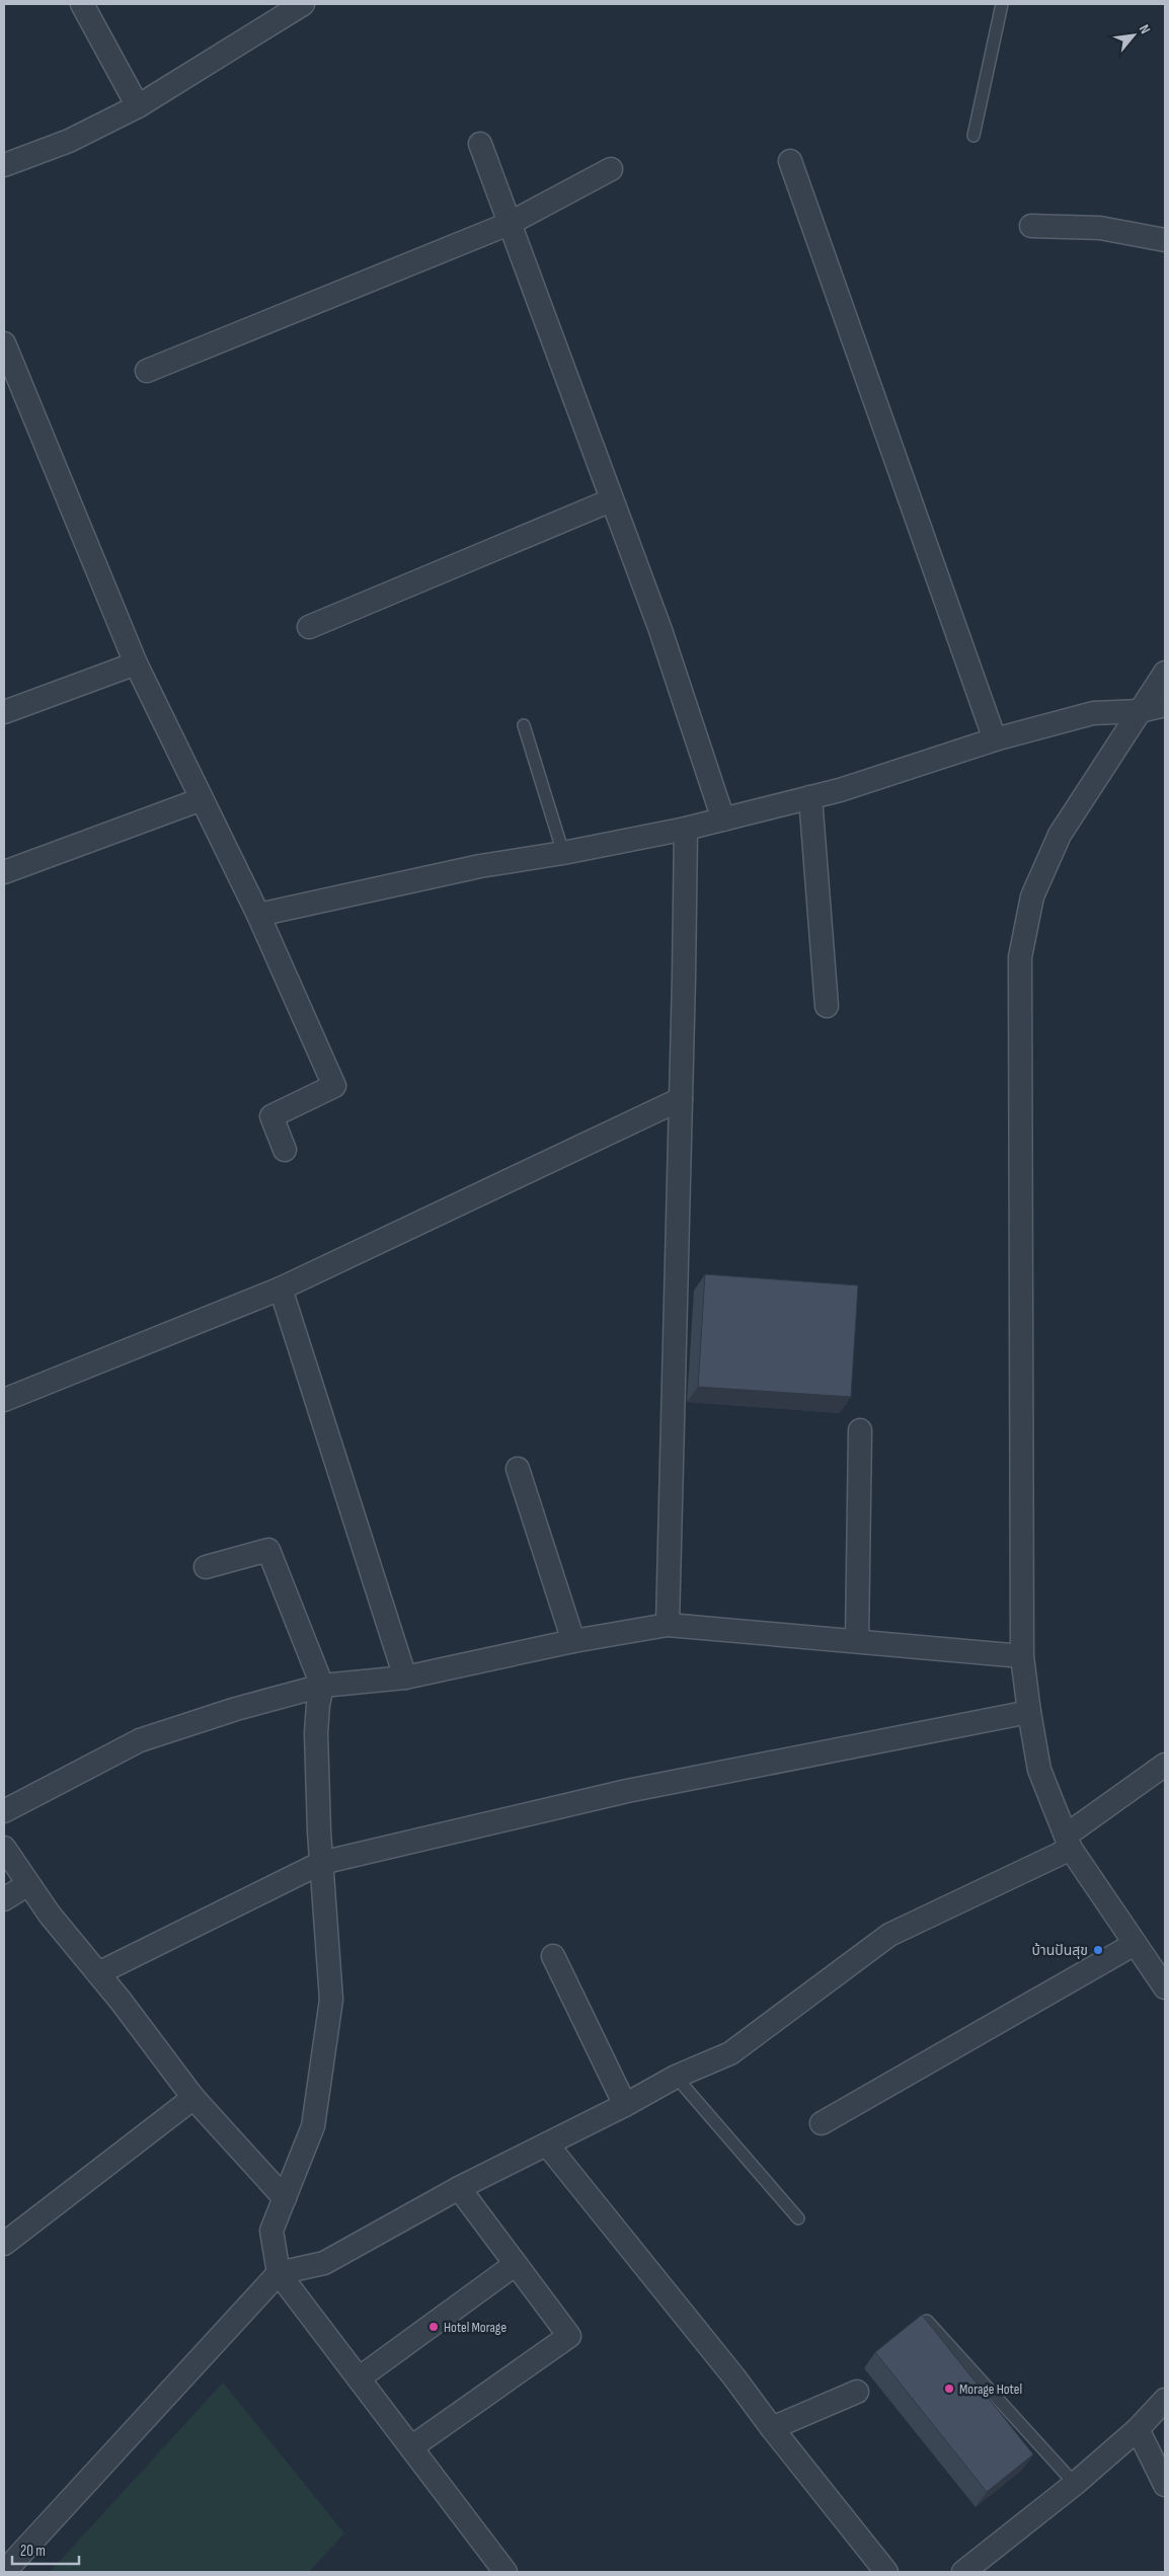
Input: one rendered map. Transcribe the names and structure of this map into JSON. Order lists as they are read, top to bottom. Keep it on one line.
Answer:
{"places":["บ้านปันสุข","Hotel Morage","Morage Hotel"],"scale_bar":"20 m","north":"top right"}
